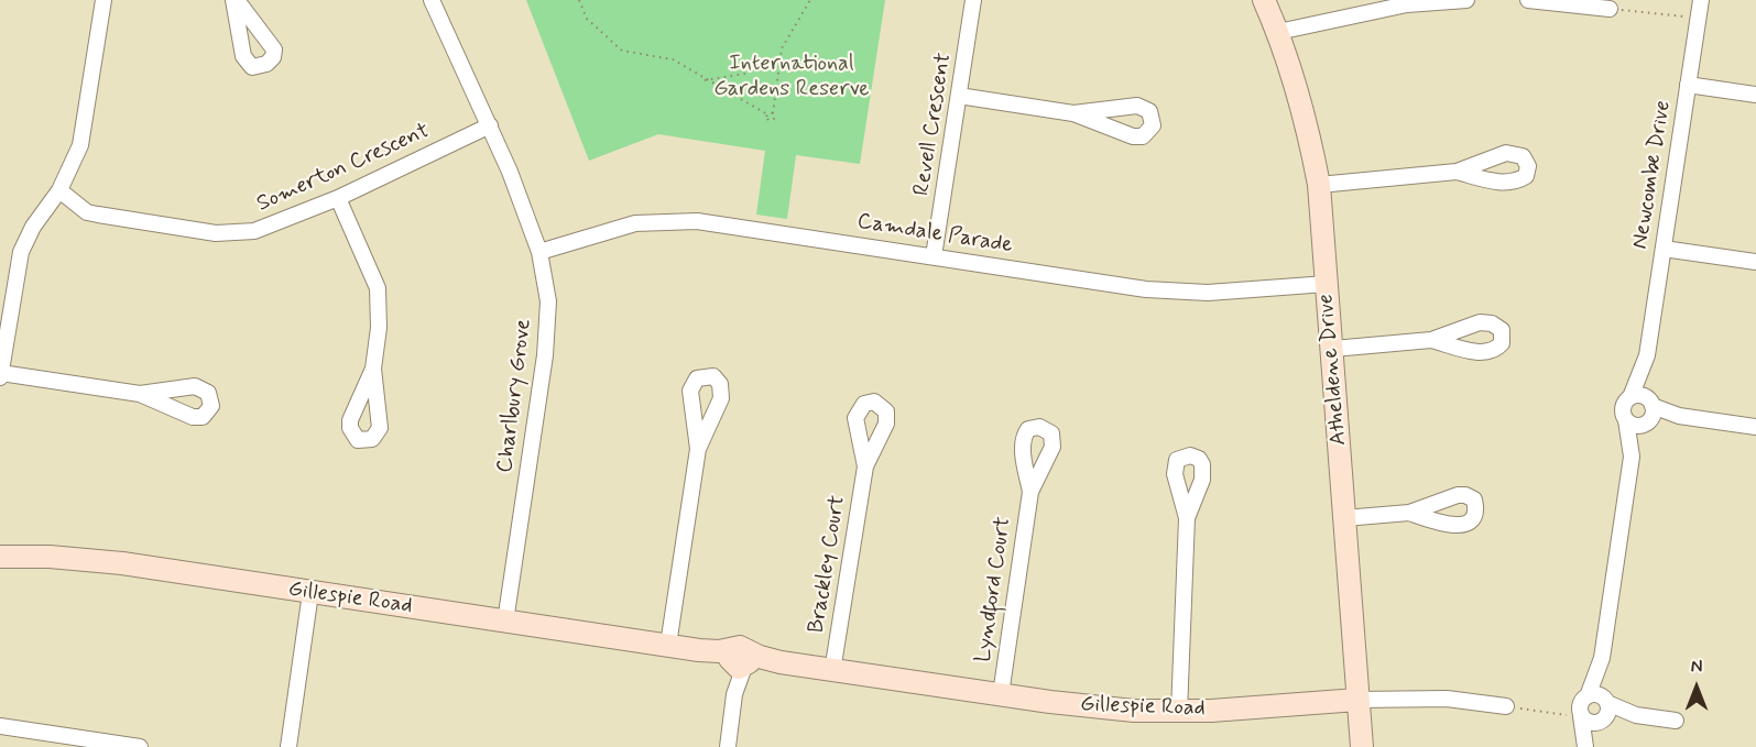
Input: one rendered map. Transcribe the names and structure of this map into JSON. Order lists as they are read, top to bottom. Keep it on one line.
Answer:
{"streets":{"street":["Revell Crescent","Somerton Crescent","Newcombe Drive","Camdale Parade","Atheldene Drive","Charlbury Grove","Brackley Court","Lyndford Court","Gillespie Road"]},"crossings":[["Revell Crescent","Camdale Parade"],["Somerton Crescent","Charlbury Grove"],["Camdale Parade","Atheldene Drive"],["Camdale Parade","Charlbury Grove"],["Atheldene Drive","Gillespie Road"],["Charlbury Grove","Gillespie Road"],["Brackley Court","Gillespie Road"],["Lyndford Court","Gillespie Road"]],"parks":["International Gardens Reserve"],"north":"top"}
